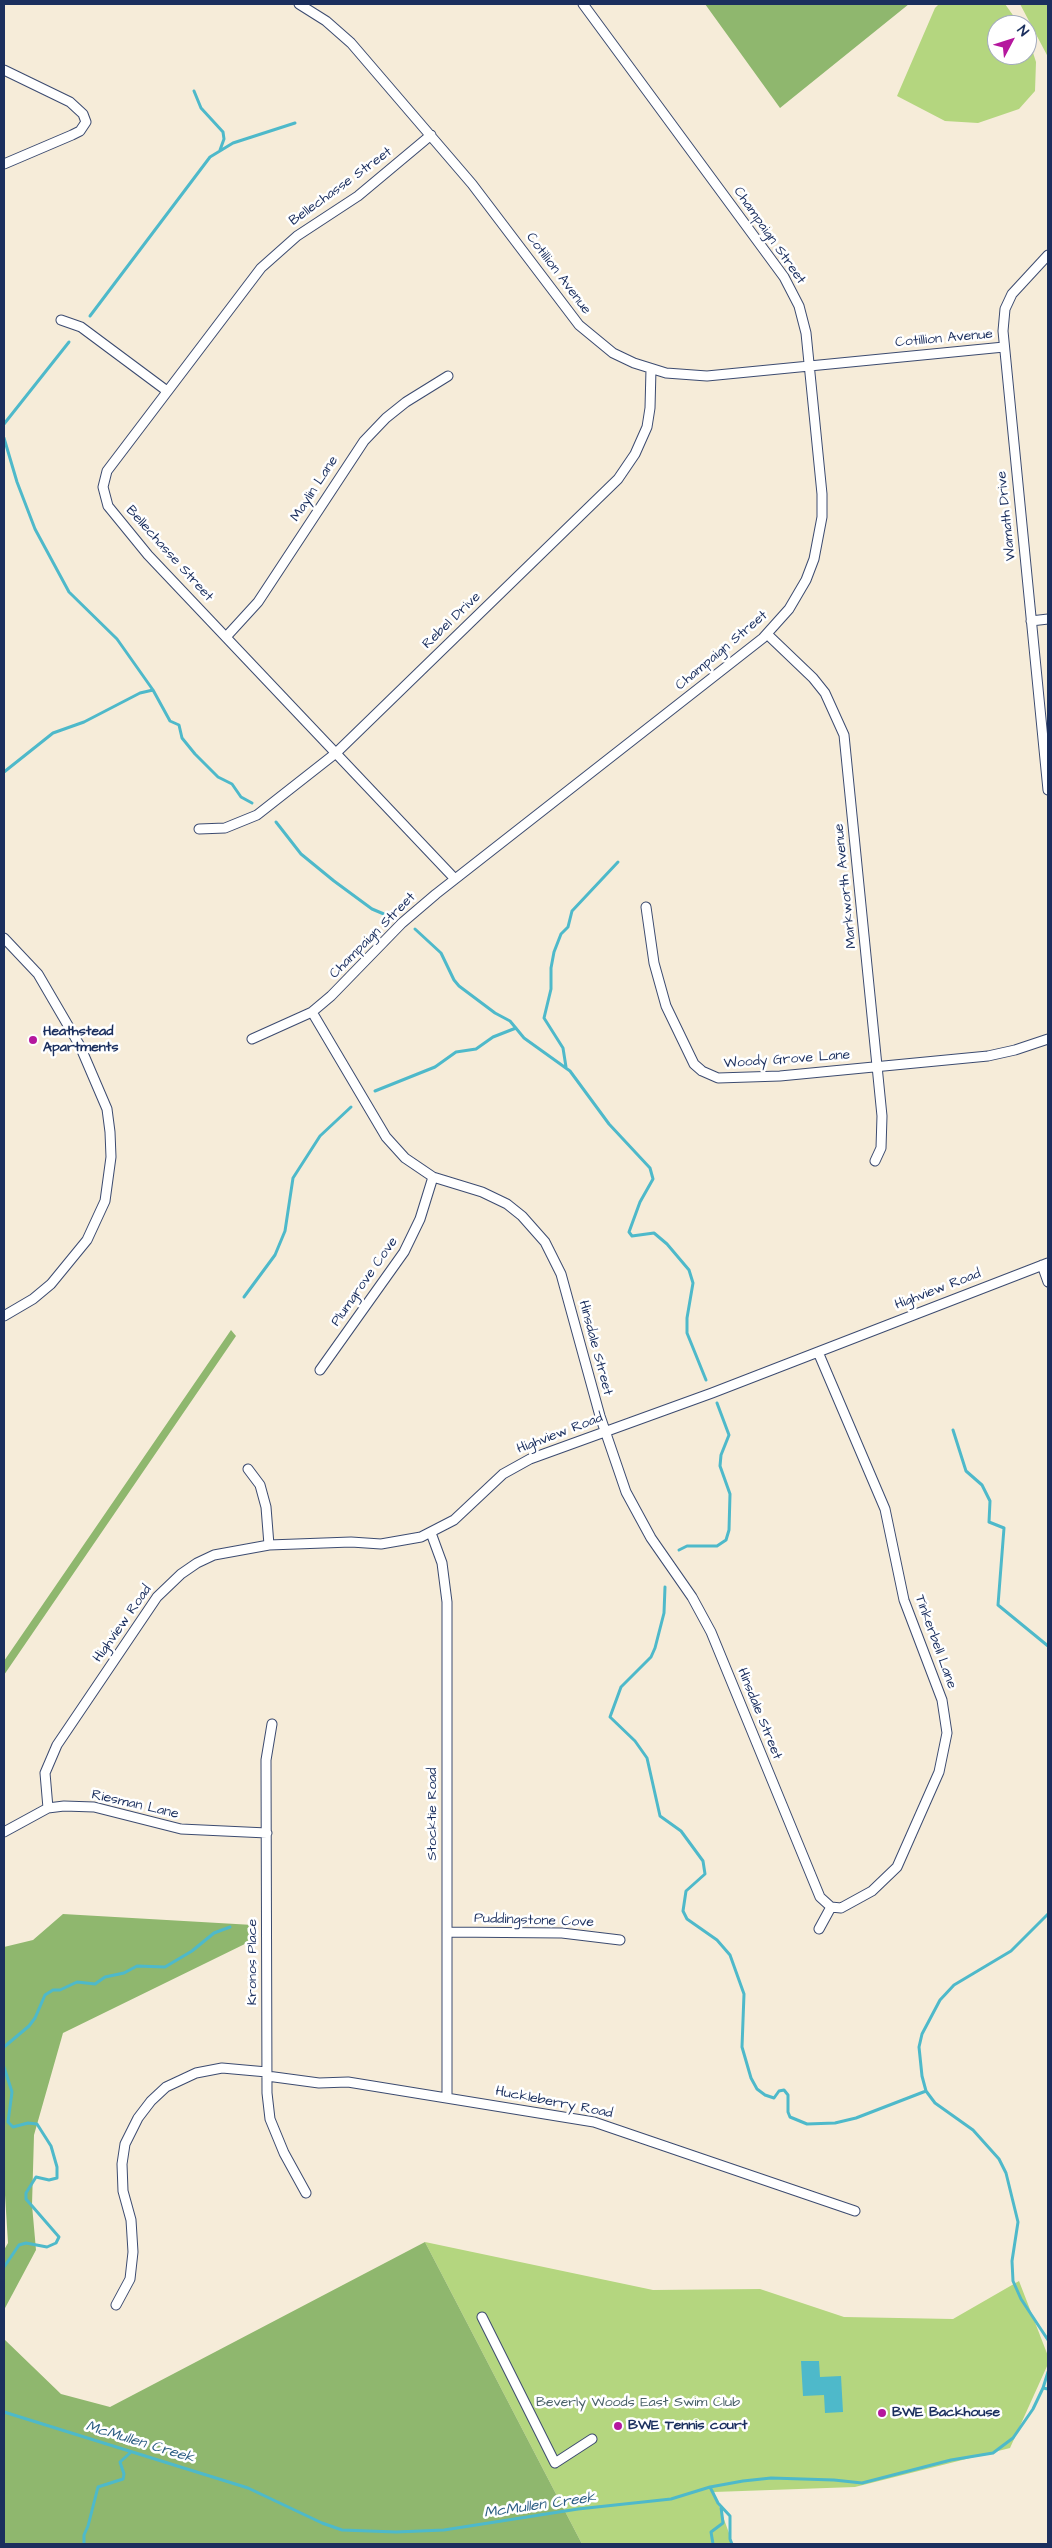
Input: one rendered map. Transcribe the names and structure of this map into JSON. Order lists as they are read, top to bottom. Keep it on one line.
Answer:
{"streets":{"street":["Bellechasse Street","Champaign Street","Cotillion Avenue","Maylin Lane","Wamath Drive","Rebel Drive","Markworth Avenue","Woody Grove Lane","Plumgrove Cove","Highview Road","Hinsdale Street","Tinkerbell Lane","Riesman Lane","Stocktie Road","Puddingstone Cove","Kronos Place","Huckleberry Road"]},"crossings":[["Bellechasse Street","Champaign Street"],["Bellechasse Street","Cotillion Avenue"],["Bellechasse Street","Maylin Lane"],["Bellechasse Street","Rebel Drive"],["Champaign Street","Cotillion Avenue"],["Champaign Street","Markworth Avenue"],["Champaign Street","Hinsdale Street"],["Cotillion Avenue","Wamath Drive"],["Cotillion Avenue","Rebel Drive"],["Markworth Avenue","Woody Grove Lane"],["Plumgrove Cove","Hinsdale Street"],["Highview Road","Hinsdale Street"],["Highview Road","Tinkerbell Lane"],["Highview Road","Riesman Lane"],["Highview Road","Stocktie Road"],["Hinsdale Street","Tinkerbell Lane"],["Riesman Lane","Kronos Place"],["Stocktie Road","Puddingstone Cove"],["Stocktie Road","Huckleberry Road"],["Kronos Place","Huckleberry Road"]],"water":["McMullen Creek"],"parks":["Beverly Woods East Swim Club"],"places":["Heathstead Apartments","BWE Backhouse","BWE Tennis court"],"north":"top right"}
